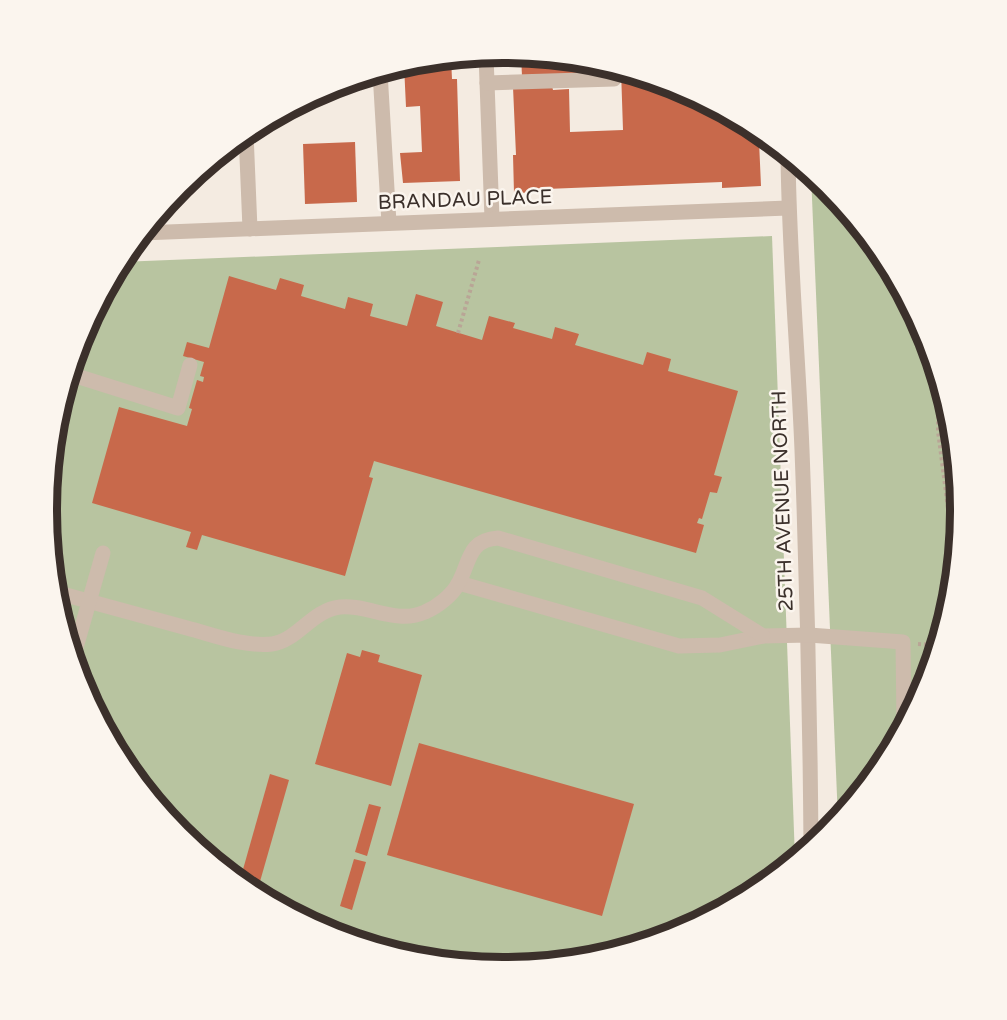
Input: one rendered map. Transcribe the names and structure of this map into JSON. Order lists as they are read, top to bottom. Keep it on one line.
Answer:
{"streets":{"street":["BRANDAU PLACE","25TH AVENUE NORTH"]},"crossings":[["BRANDAU PLACE","25TH AVENUE NORTH"]]}
